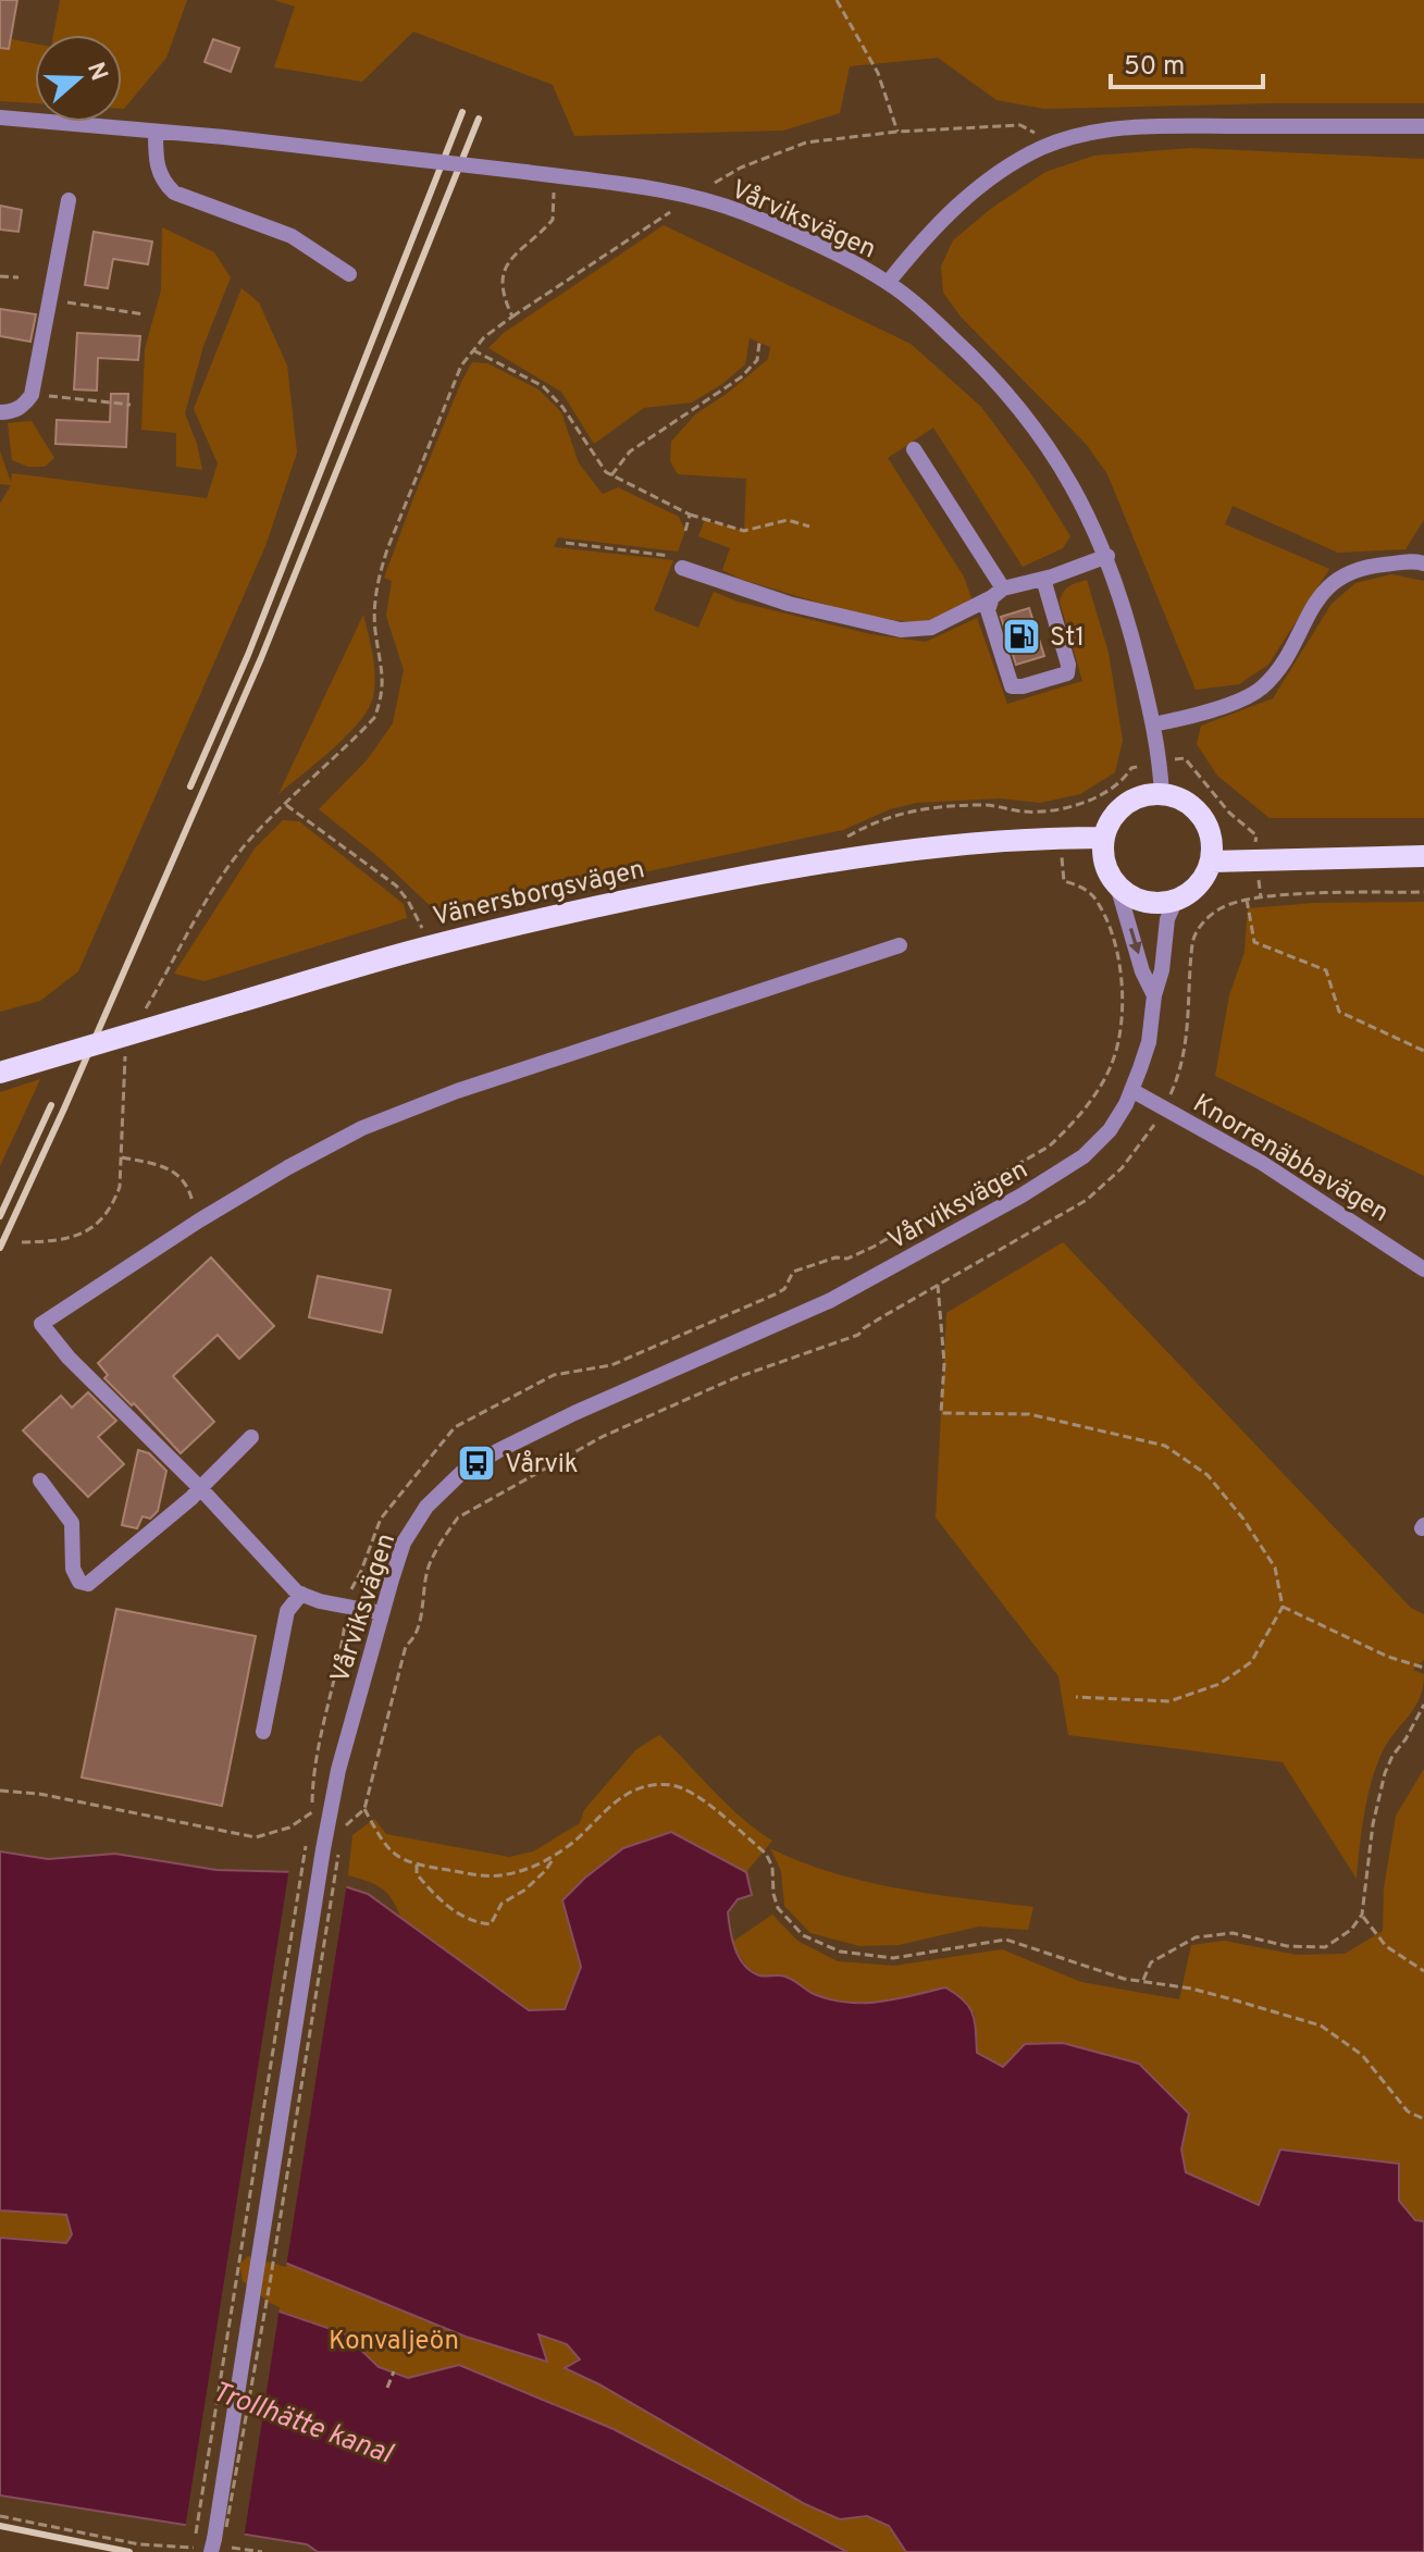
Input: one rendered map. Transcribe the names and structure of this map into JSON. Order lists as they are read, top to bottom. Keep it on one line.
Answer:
{"streets":{"main road":["Vänersborgsvägen"],"street":["Vårviksvägen","Knorrenäbbavägen"]},"crossings":[["Vårviksvägen","Vänersborgsvägen"],["Vårviksvägen","Knorrenäbbavägen"]],"water":["Trollhätte kanal"],"parks":["Konvaljeön"],"places":{"fuel station":["St1"],"bus stop":["Vårvik"]},"scale_bar":"50 m","north":"right"}
